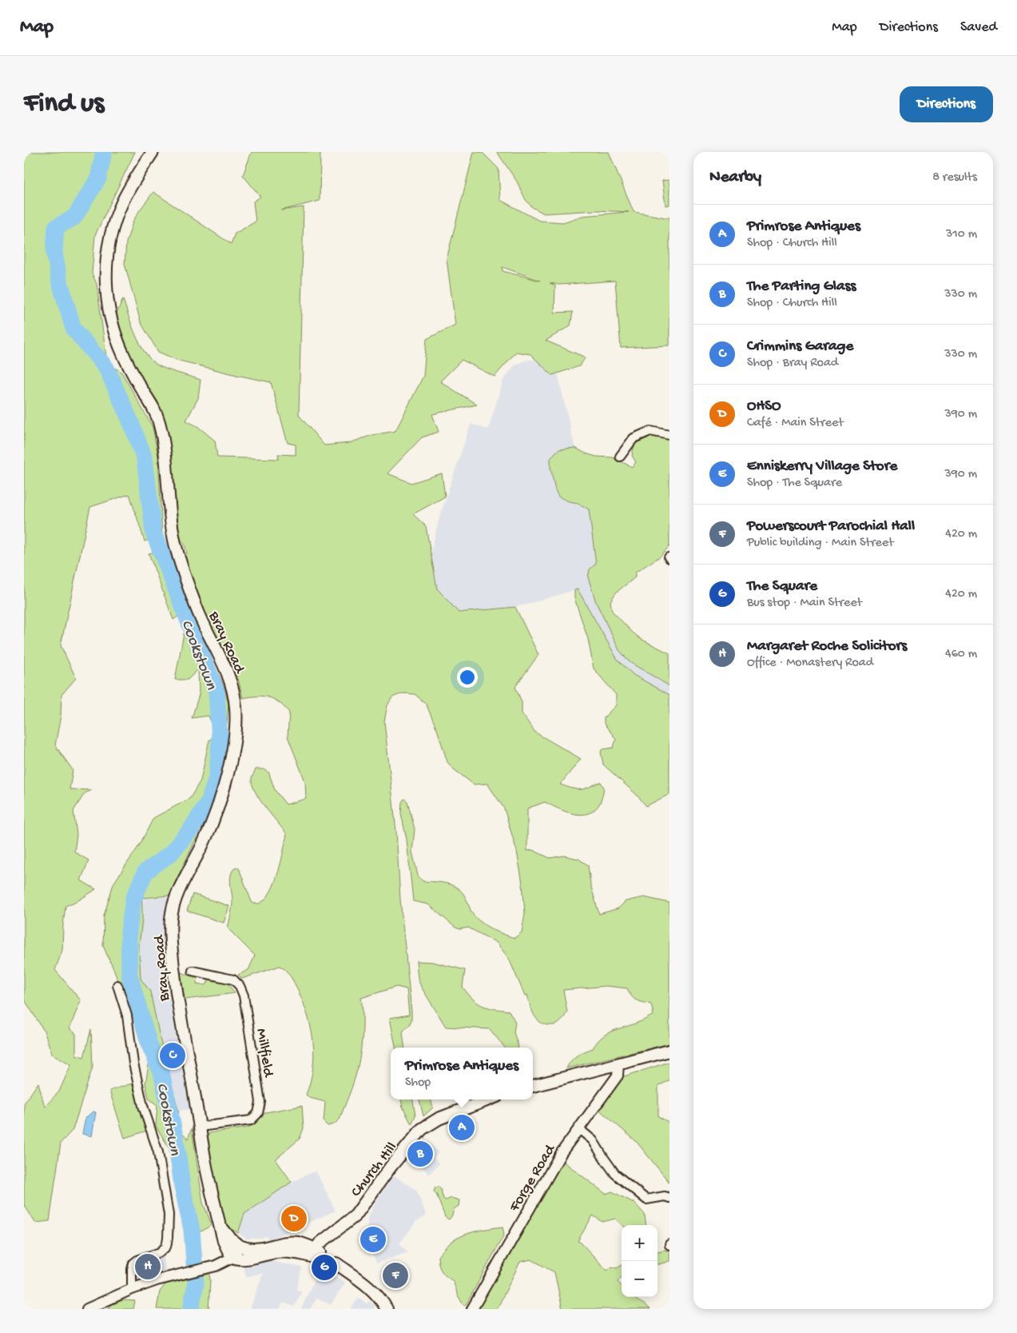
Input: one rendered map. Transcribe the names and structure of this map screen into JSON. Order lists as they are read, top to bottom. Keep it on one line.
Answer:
{"streets":{"main road":["Bray Road","Church Hill"],"street":["Millfield","Forge Road"]},"crossings":[["Bray Road","Millfield"]],"water":["Cookstown"],"page":{"header":"Map","nav":["Map","Directions","Saved"],"buttons":"Directions","title":"Find us","heading":["Nearby","8 results"],"list":[{"mark":"A","name":"Primrose Antiques","note":"Shop · Church Hill","value":"310 m"},{"mark":"B","name":"The Parting Glass","note":"Shop · Church Hill","value":"330 m"},{"mark":"C","name":"Crimmins Garage","note":"Shop · Bray Road","value":"330 m"},{"mark":"D","name":"OHSO","note":"Café · Main Street","value":"390 m"},{"mark":"E","name":"Enniskerry Village Store","note":"Shop · The Square","value":"390 m"},{"mark":"F","name":"Powerscourt Parochial Hall","note":"Public building · Main Street","value":"420 m"},{"mark":"G","name":"The Square","note":"Bus stop · Main Street","value":"420 m"},{"mark":"H","name":"Margaret Roche Solicitors","note":"Office · Monastery Road","value":"460 m"}],"pins":["C","A","B","D","E","H","G","F"],"popup":["Primrose Antiques","Shop"],"map_buttons":["+","−"]}}
